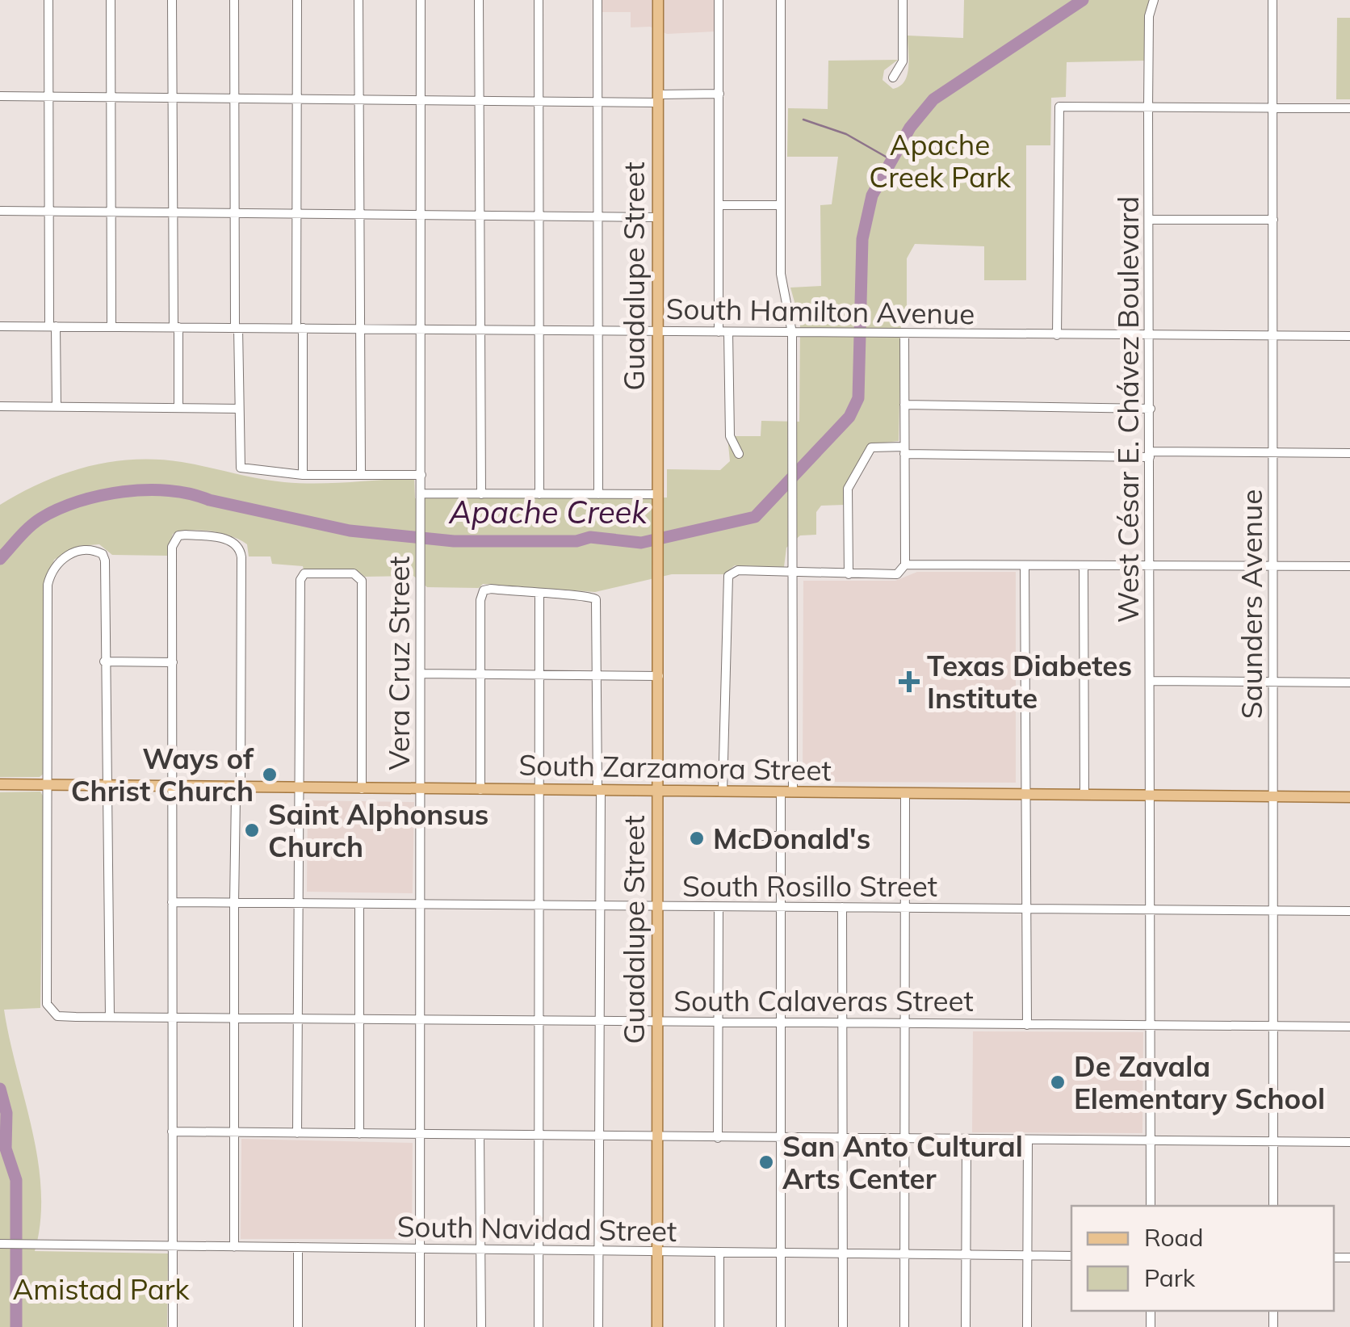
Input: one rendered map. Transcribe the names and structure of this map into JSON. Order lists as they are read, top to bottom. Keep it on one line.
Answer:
{"streets":{"main road":["Guadalupe Street","South Zarzamora Street"],"street":["South Hamilton Avenue","West César E. Chávez Boulevard","Saunders Avenue","Vera Cruz Street","South Rosillo Street","South Calaveras Street","South Navidad Street"]},"crossings":[["Guadalupe Street","South Hamilton Avenue"],["Guadalupe Street","South Zarzamora Street"],["Guadalupe Street","South Rosillo Street"],["Guadalupe Street","South Calaveras Street"],["Guadalupe Street","South Navidad Street"],["South Hamilton Avenue","West César E. Chávez Boulevard"],["South Hamilton Avenue","Saunders Avenue"],["South Hamilton Avenue","Vera Cruz Street"],["West César E. Chávez Boulevard","South Zarzamora Street"],["West César E. Chávez Boulevard","South Rosillo Street"],["West César E. Chávez Boulevard","South Calaveras Street"],["Saunders Avenue","South Zarzamora Street"],["Saunders Avenue","South Rosillo Street"],["Saunders Avenue","South Calaveras Street"],["Vera Cruz Street","South Zarzamora Street"],["Vera Cruz Street","South Rosillo Street"],["Vera Cruz Street","South Calaveras Street"],["Vera Cruz Street","South Navidad Street"],["South Zarzamora Street","South Calaveras Street"]],"water":["Apache Creek"],"parks":["Apache Creek Park","Amistad Park"],"places":{"health":["Texas Diabetes Institute"],"other":["Ways of Christ Church","Saint Alphonsus Church","McDonald's","De Zavala Elementary School","San Anto Cultural Arts Center"]},"legend":["Road","Park"]}
